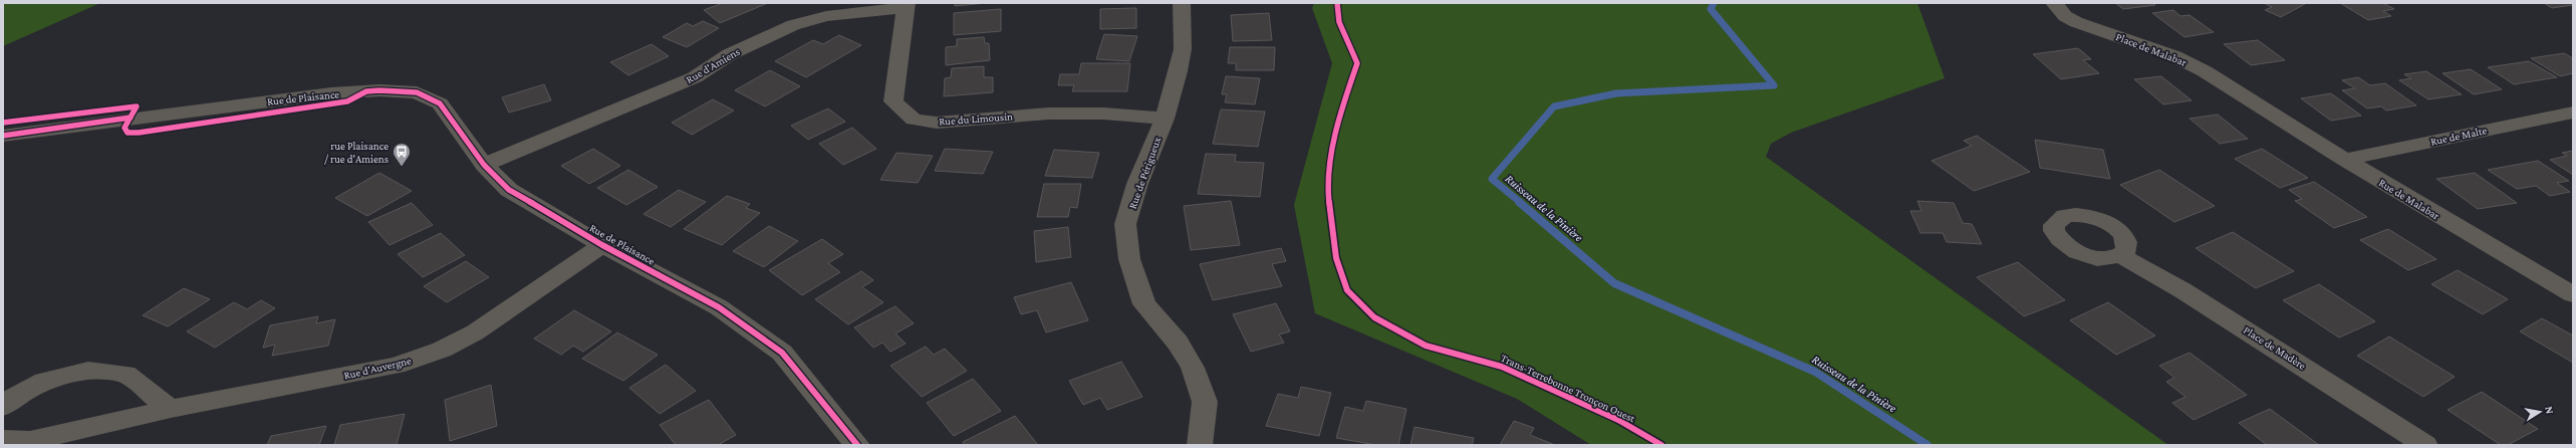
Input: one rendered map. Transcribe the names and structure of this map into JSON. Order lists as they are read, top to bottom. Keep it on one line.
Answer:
{"streets":{"street":["Place de Malabar","Rue d'Amiens","Rue de Plaisance","Rue du Limousin","Rue de Malte","Rue de Périgueux","Rue de Malabar","Place de Madère","Rue d'Auvergne"],"cycle path":["Trans-Terrebonne Tronçon Ouest"]},"crossings":[["Place de Malabar","Rue de Malabar"],["Rue d'Amiens","Rue de Plaisance"],["Rue d'Amiens","Rue du Limousin"],["Rue de Plaisance","Rue d'Auvergne"],["Rue du Limousin","Rue de Périgueux"],["Rue de Malte","Rue de Malabar"]],"water":["Ruisseau de la Pinière"],"places":{"bus stop":["rue Plaisance / rue d'Amiens"]},"north":"right"}
